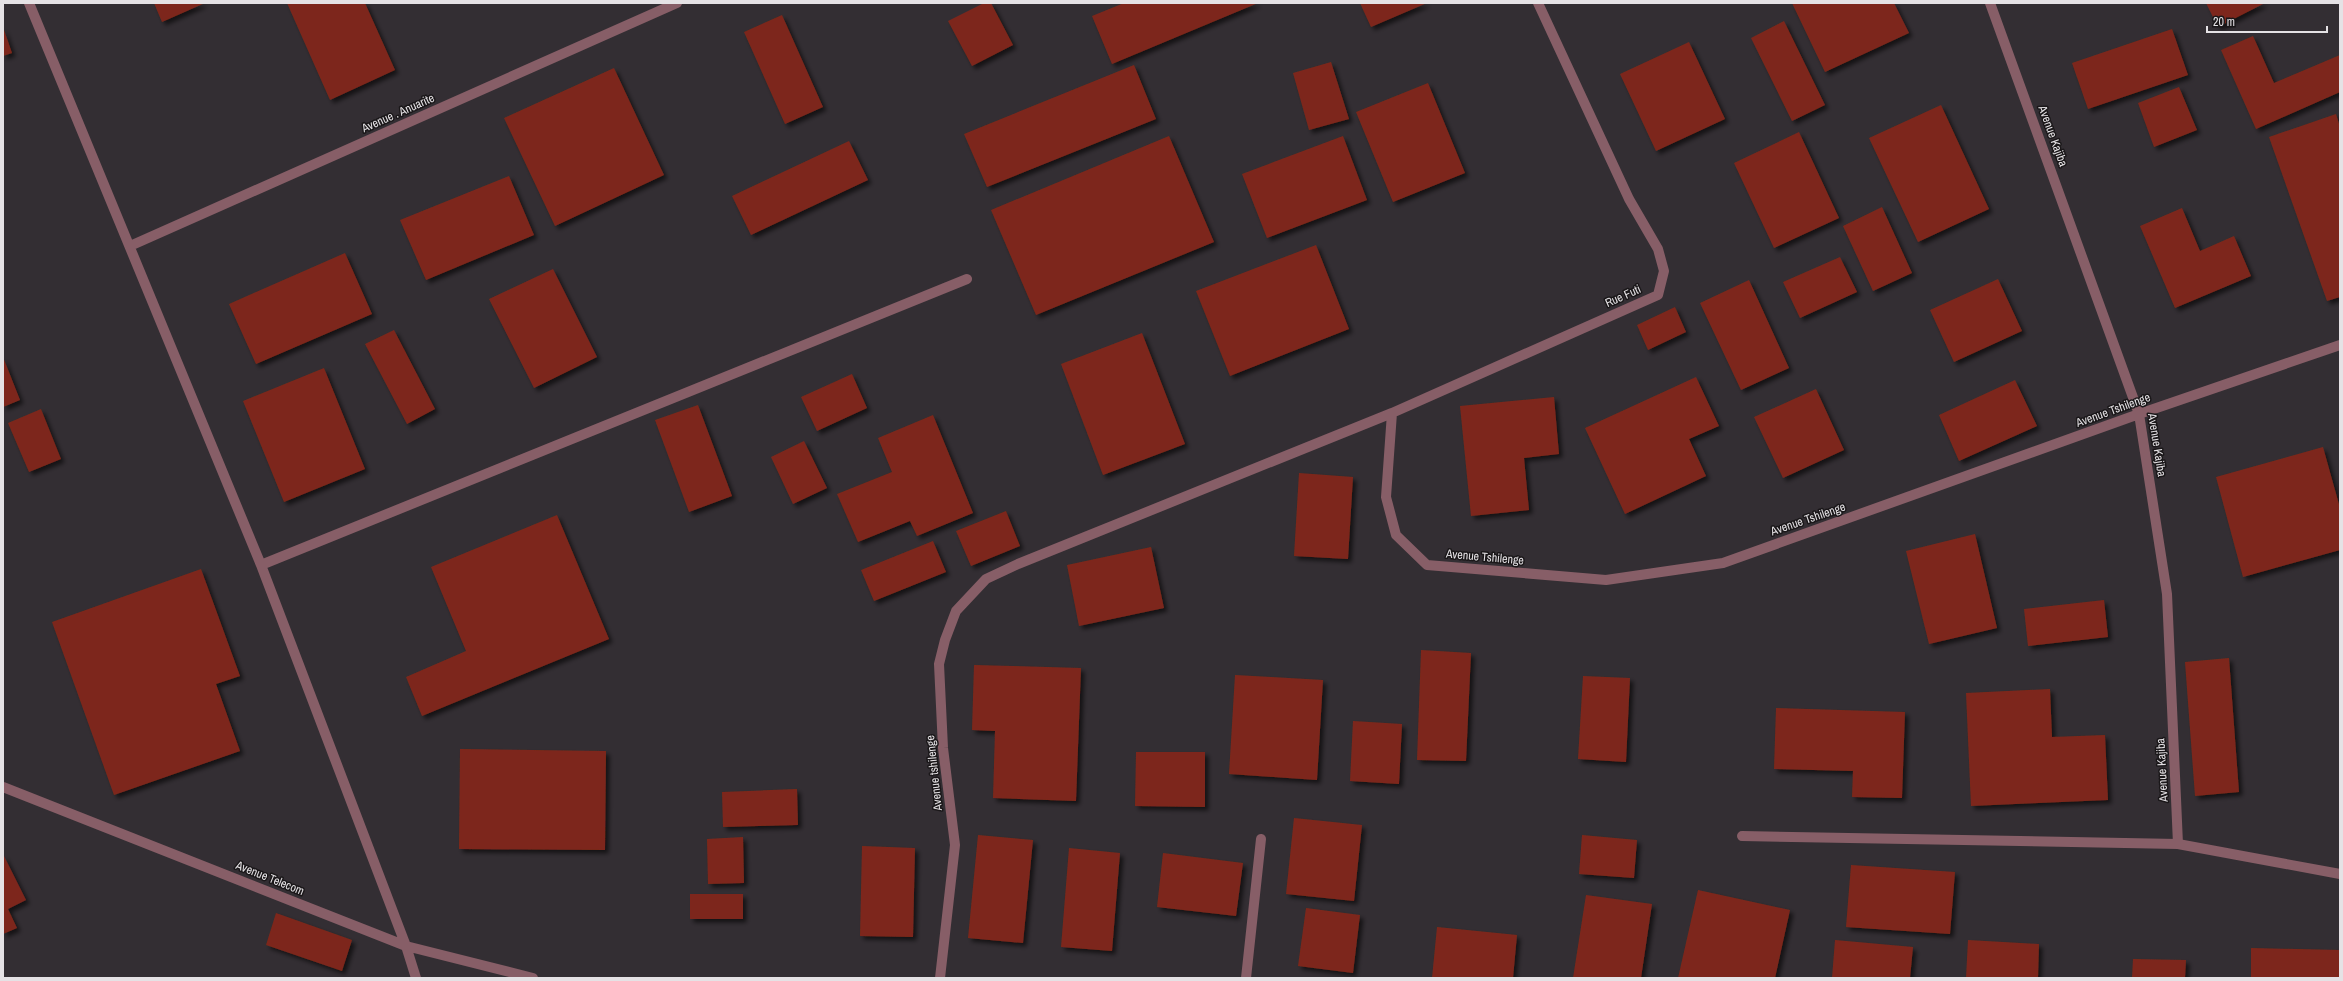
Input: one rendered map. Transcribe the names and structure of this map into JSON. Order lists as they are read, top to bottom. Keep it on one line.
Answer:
{"streets":{"street":["Avenue . Anuarite","Avenue Kajiba","Rue Futi","Avenue Tshilenge","Avenue tshilenge","Avenue Telecom"]},"crossings":[["Avenue Kajiba","Avenue Tshilenge"],["Rue Futi","Avenue Tshilenge"],["Rue Futi","Avenue tshilenge"],["Avenue Tshilenge","Avenue tshilenge"]],"scale_bar":"20 m"}
